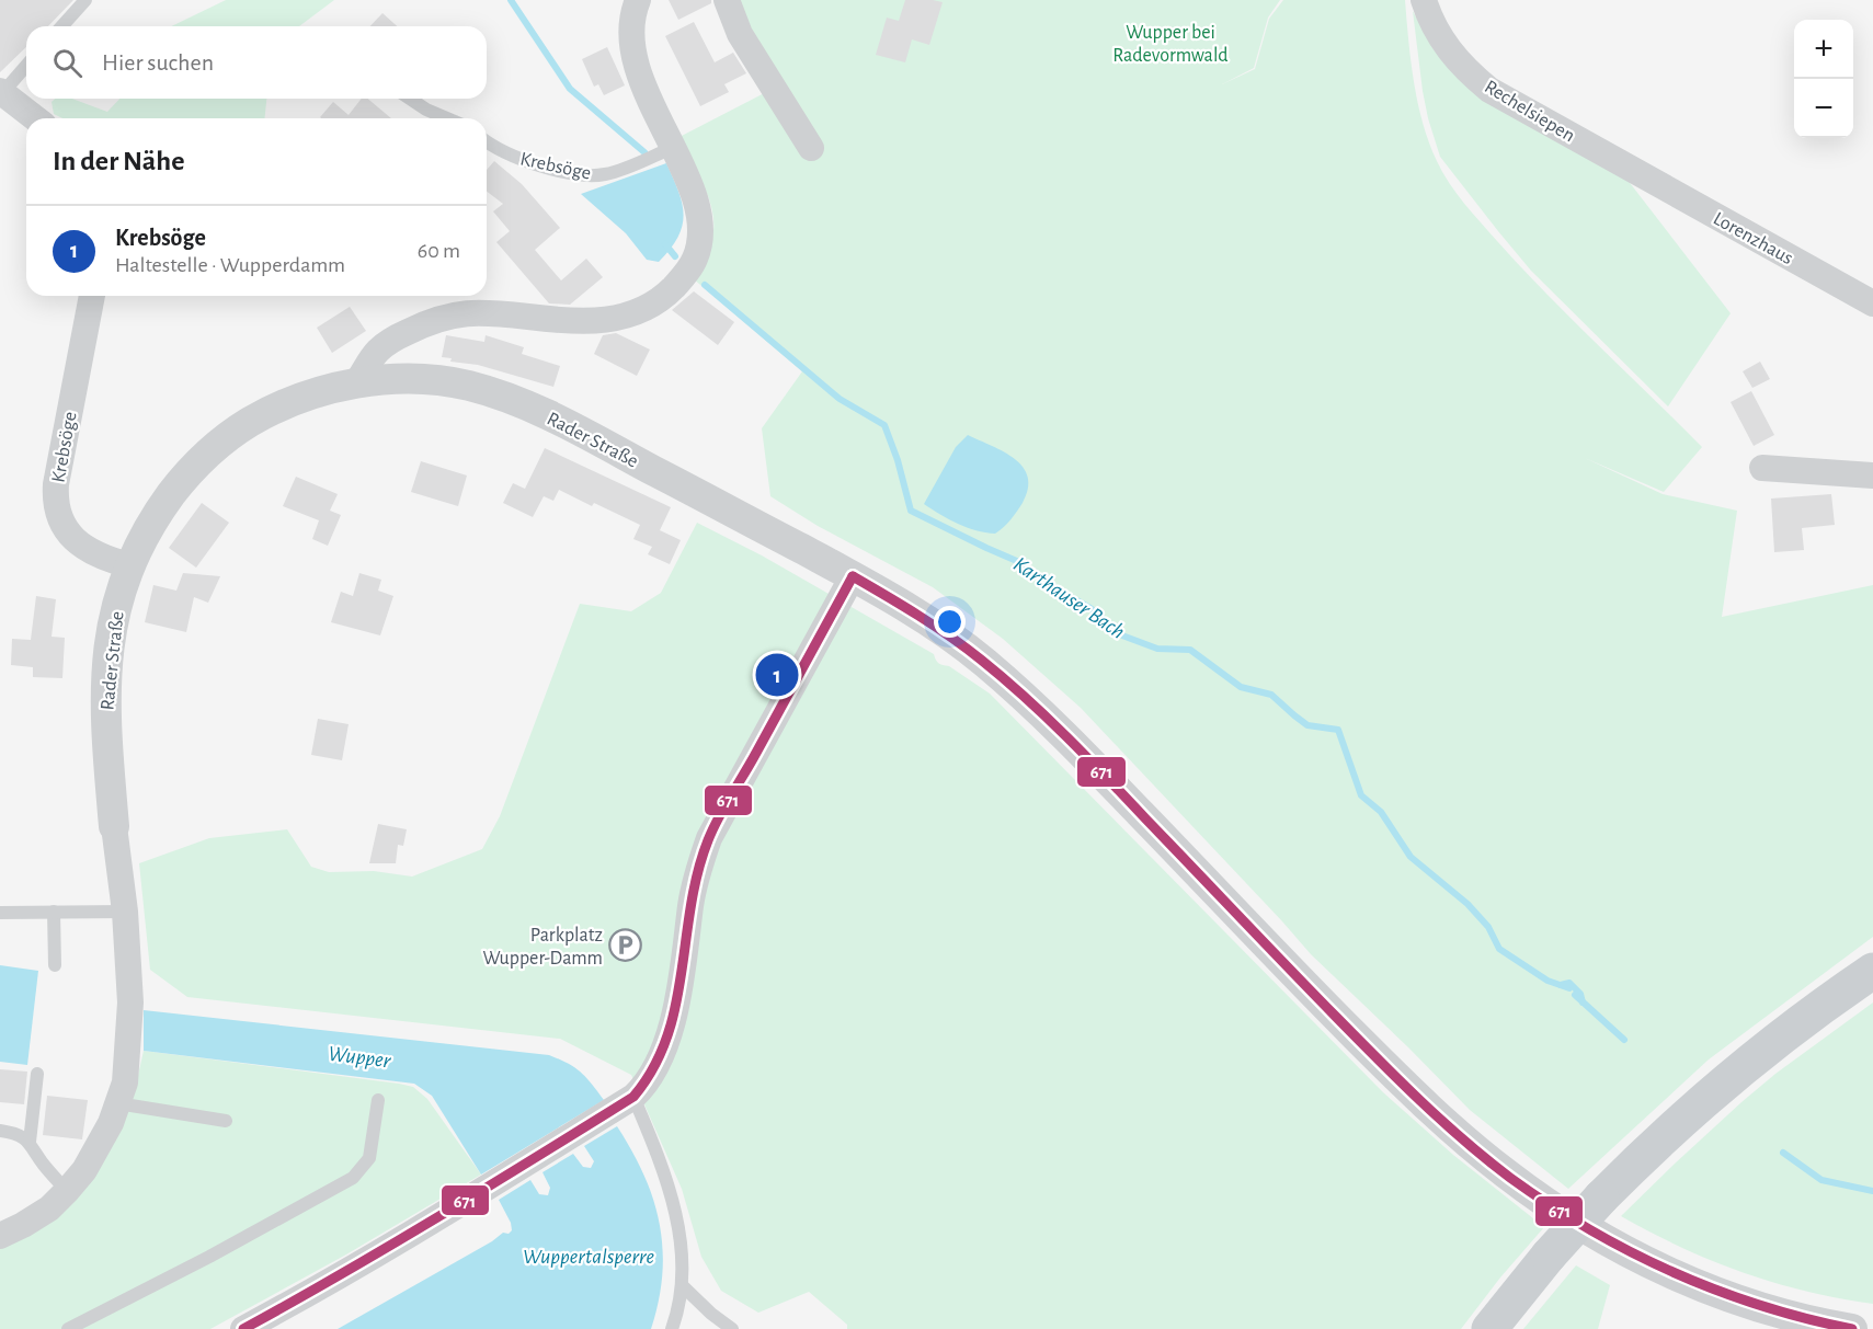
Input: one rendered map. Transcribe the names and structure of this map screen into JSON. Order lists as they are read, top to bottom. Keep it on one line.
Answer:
{"streets":{"street":["Rechelsiepen","Krebsöge","Lorenzhaus","Rader Straße"]},"crossings":[["Rechelsiepen","Lorenzhaus"],["Krebsöge","Rader Straße"]],"water":["Karthauser Bach","Wupper","Wuppertalsperre"],"parks":["Wupper bei Radevormwald"],"places":{"parking":["Parkplatz Wupper-Damm"]},"lines":["transit line 671"],"page":{"map_buttons":["+","−"],"search":"Hier suchen","heading":"In der Nähe","list":[{"mark":"1","name":"Krebsöge","note":"Haltestelle · Wupperdamm","value":"60 m"}],"pins":"1"}}
